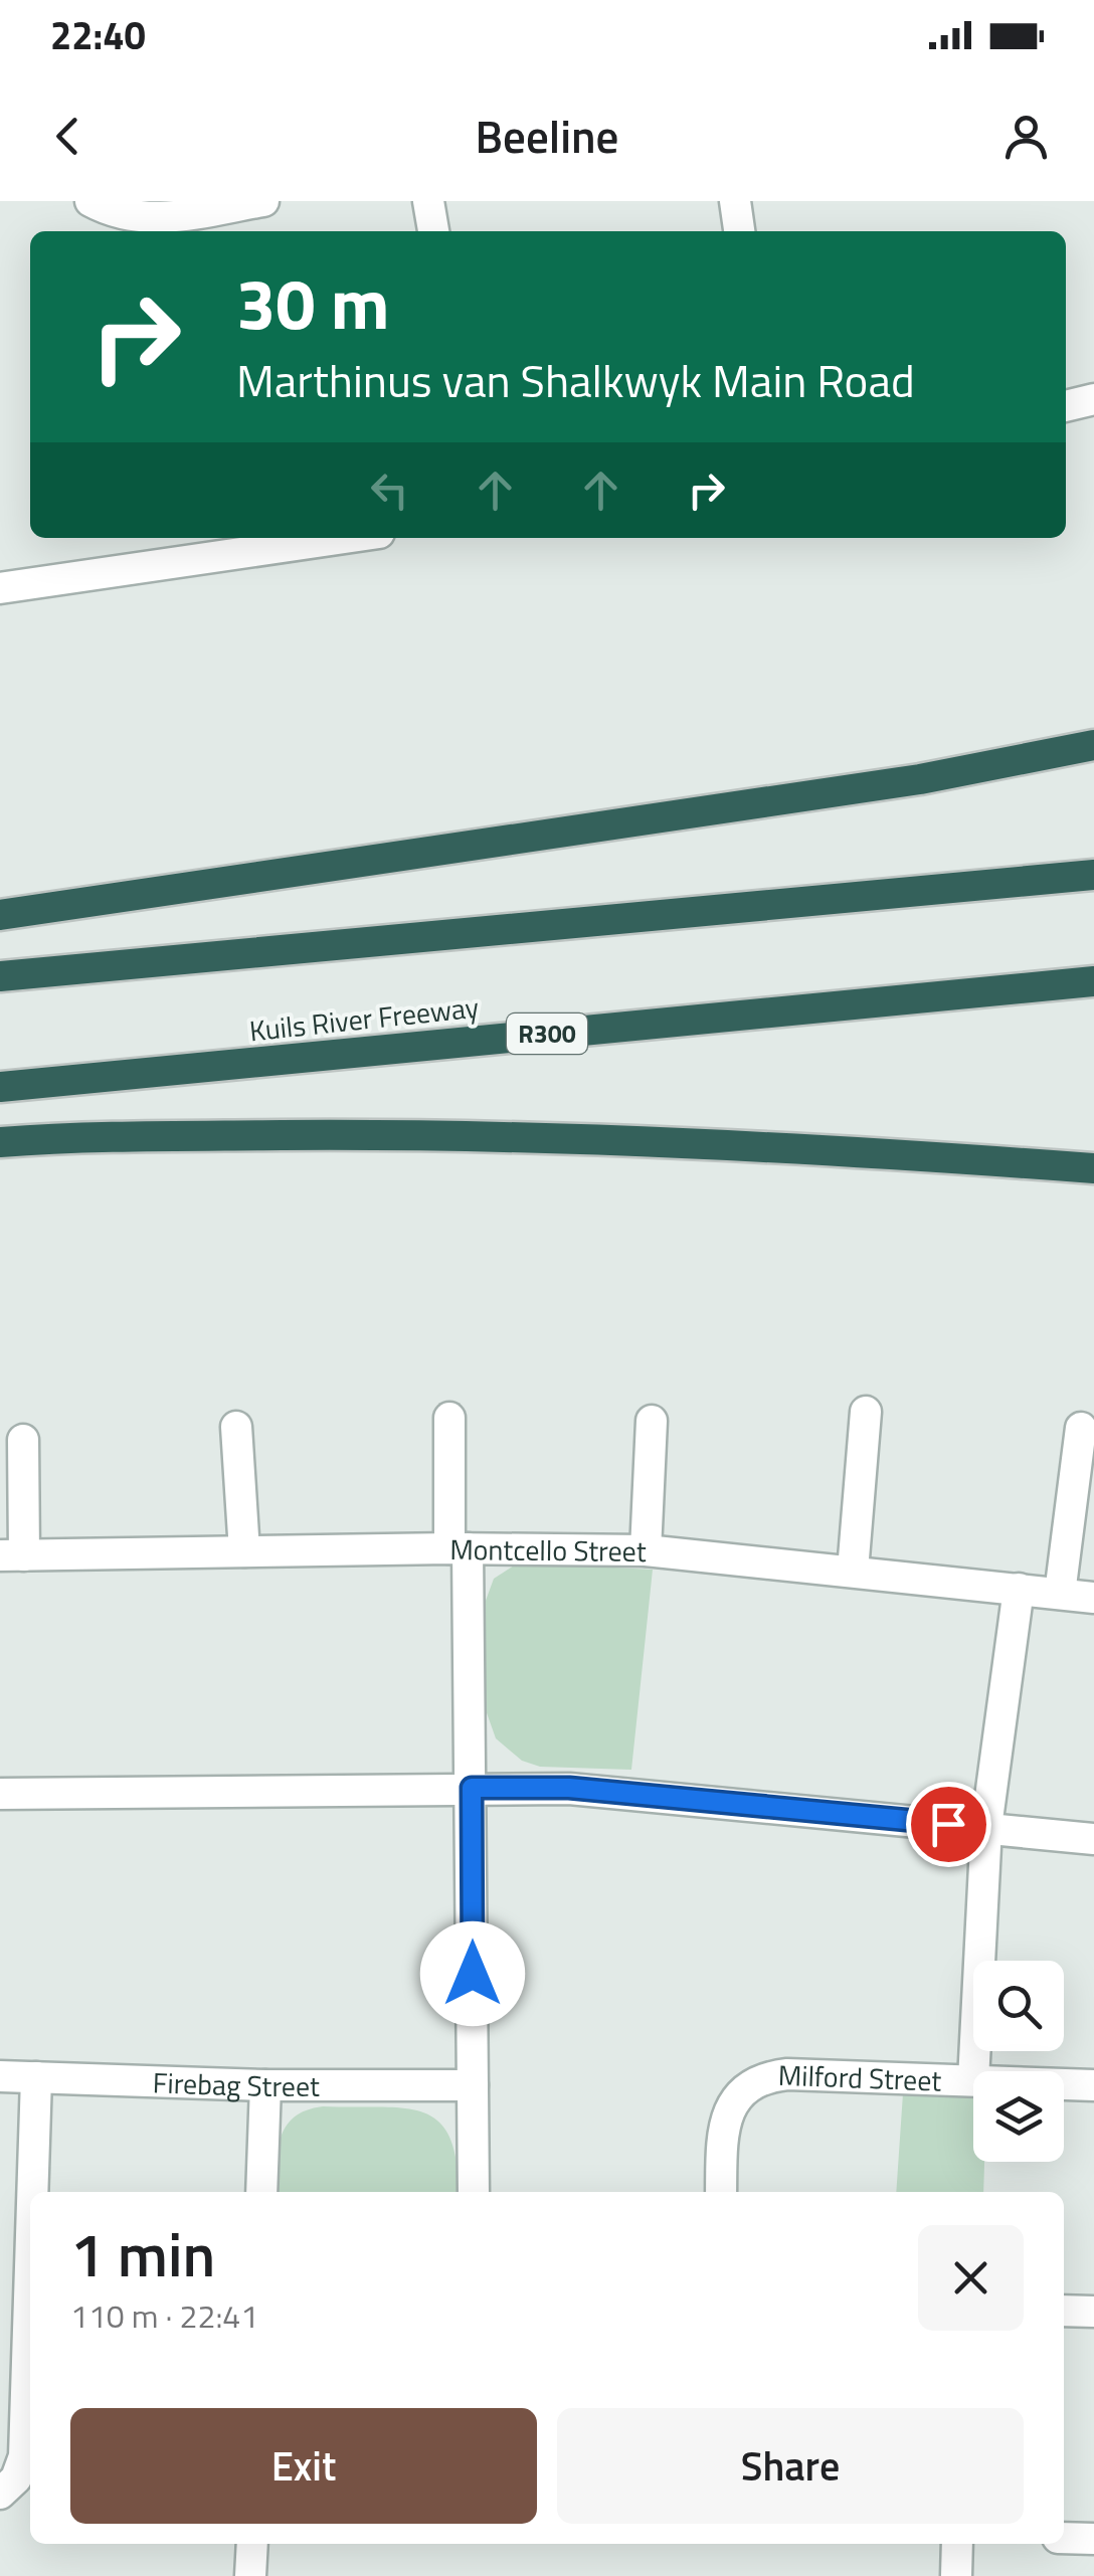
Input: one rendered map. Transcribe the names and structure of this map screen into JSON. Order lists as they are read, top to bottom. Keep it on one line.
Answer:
{"streets":{"highway":["Kuils River Freeway","R300"],"street":["Montcello Street","Milford Street","Firebag Street"]},"page":{"status":"22:40","header":"Beeline","turn":["30 m","Marthinus van Shalkwyk Main Road"],"heading":["1 min","110 m · 22:41"],"buttons":["Exit","Share"]}}
